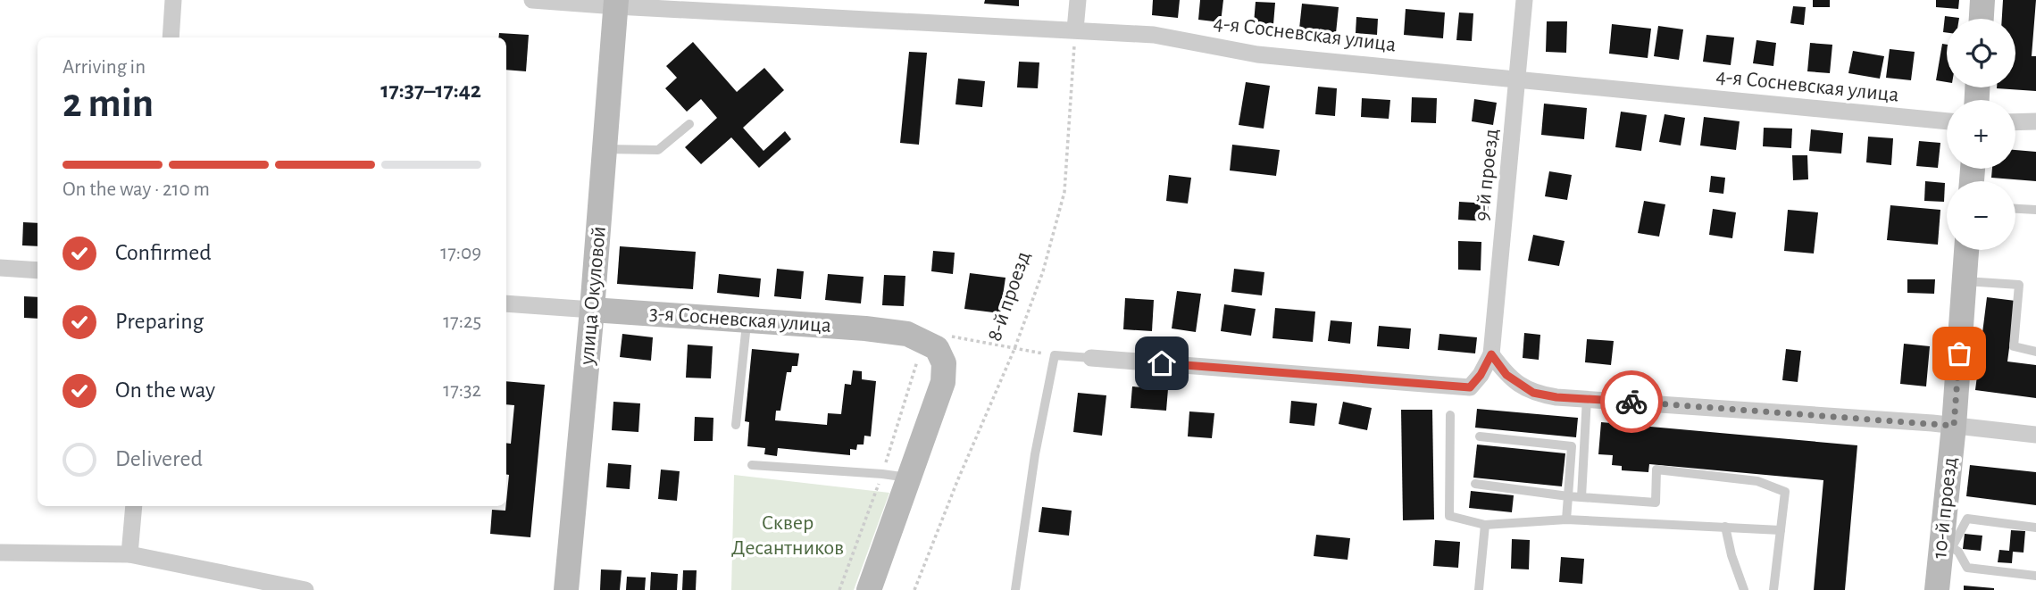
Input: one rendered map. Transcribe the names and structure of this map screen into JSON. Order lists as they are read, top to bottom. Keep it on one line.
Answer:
{"streets":{"main road":["улица Окуловой","3-я Сосневская улица","10-й проезд"],"street":["4-я Сосневская улица","9-й проезд"],"path":["8-й проезд"]},"crossings":[["4-я Сосневская улица","9-й проезд"],["4-я Сосневская улица","улица Окуловой"],["4-я Сосневская улица","8-й проезд"],["улица Окуловой","3-я Сосневская улица"]],"parks":["Сквер Десантников"],"page":{"map_buttons":["+","−"],"heading":["2 min","Arriving in","17:37–17:42"],"bar":"On the way · 210 m","list":[["Confirmed","17:09"],["Preparing","17:25"],["On the way","17:32"],"Delivered"]}}
